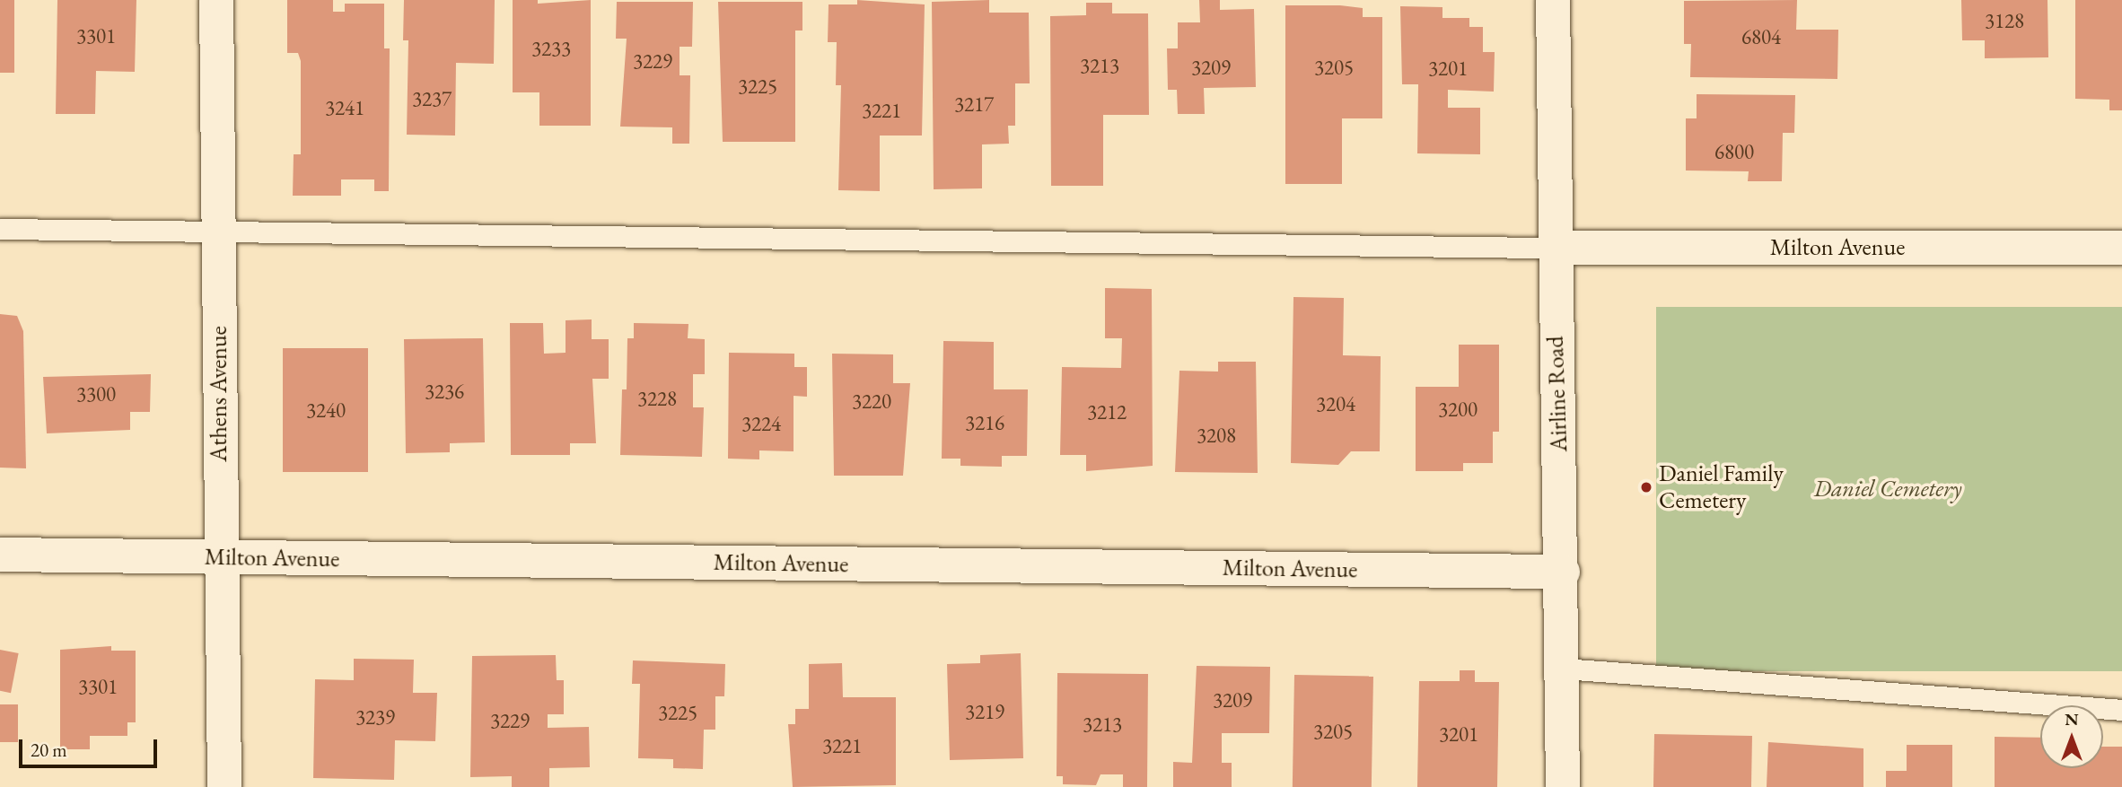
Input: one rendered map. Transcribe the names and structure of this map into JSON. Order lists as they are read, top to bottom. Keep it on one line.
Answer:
{"streets":{"street":["Milton Avenue","Athens Avenue","Airline Road"]},"crossings":[["Milton Avenue","Athens Avenue"],["Milton Avenue","Airline Road"]],"parks":["Daniel Cemetery"],"places":["Daniel Family Cemetery"],"house_numbers":["3128","3301","6804","3233","3229","3213","3209","3205","3201","3225","3237","3217","3241","3221","6800","3236","3300","3228","3220","3204","3200","3240","3212","3216","3224","3208","3301","3209","3219","3225","3239","3229","3213","3205","3201","3221"],"scale_bar":"20 m","north":"top"}
